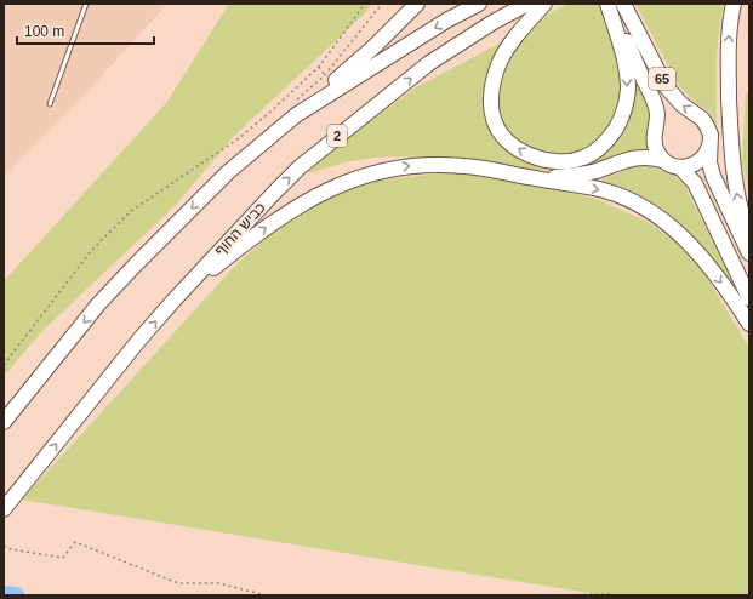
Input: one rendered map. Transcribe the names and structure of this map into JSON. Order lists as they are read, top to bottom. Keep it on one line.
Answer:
{"streets":{"highway":["65","2","כביש החוף"]},"scale_bar":"100 m"}
